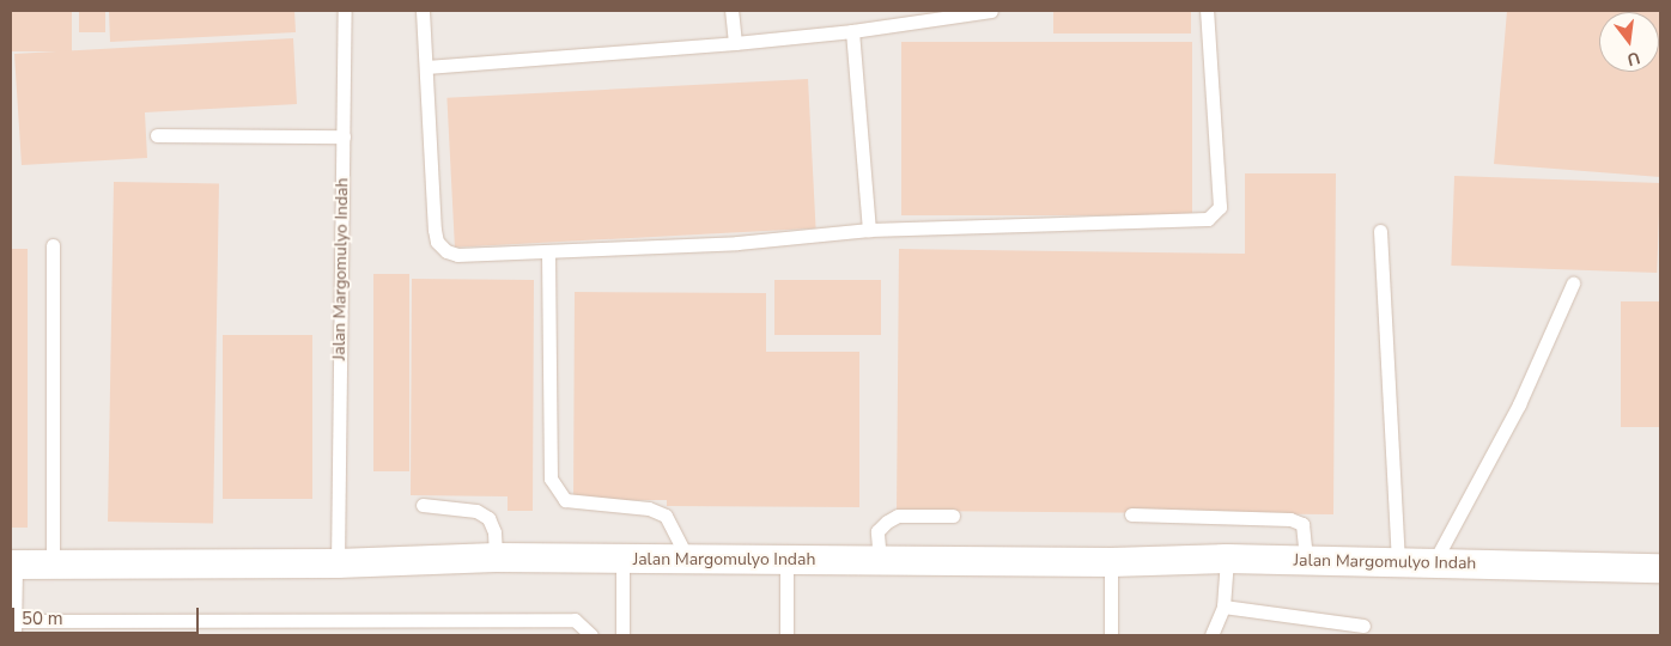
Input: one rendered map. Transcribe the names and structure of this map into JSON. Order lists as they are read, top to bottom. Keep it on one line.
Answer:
{"streets":{"street":["Jalan Margomulyo Indah"]},"scale_bar":"50 m","north":"bottom"}
